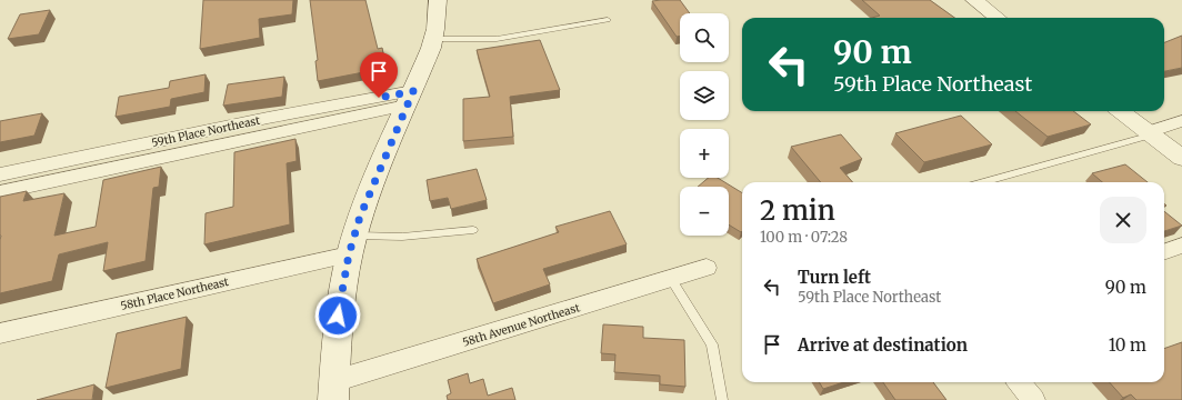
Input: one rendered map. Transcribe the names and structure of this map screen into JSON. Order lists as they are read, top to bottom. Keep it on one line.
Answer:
{"streets":{"street":["59th Place Northeast","58th Place Northeast","58th Avenue Northeast"]},"page":{"map_buttons":["+","−"],"turn":["90 m","59th Place Northeast"],"heading":["2 min","100 m · 07:28"],"list":[{"name":"Turn left","note":"59th Place Northeast","value":"90 m"},{"name":"Arrive at destination","value":"10 m"}]}}
